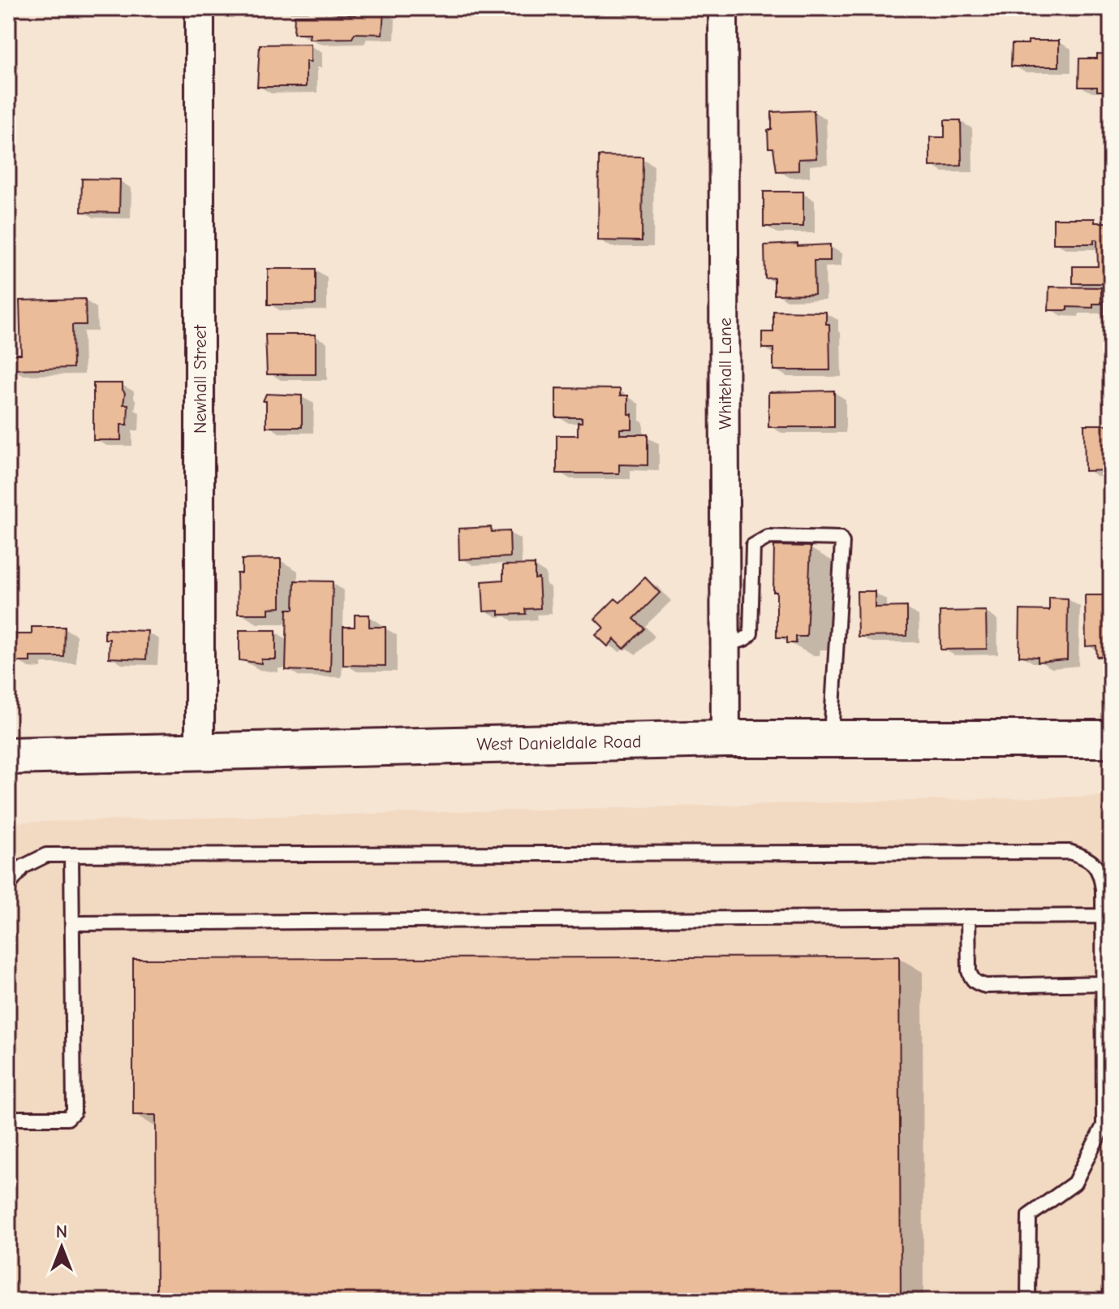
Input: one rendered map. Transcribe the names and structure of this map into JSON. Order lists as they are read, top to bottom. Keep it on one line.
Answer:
{"streets":{"street":["Whitehall Lane","Newhall Street","West Danieldale Road"]},"crossings":[["Whitehall Lane","West Danieldale Road"],["Newhall Street","West Danieldale Road"]],"north":"top"}
